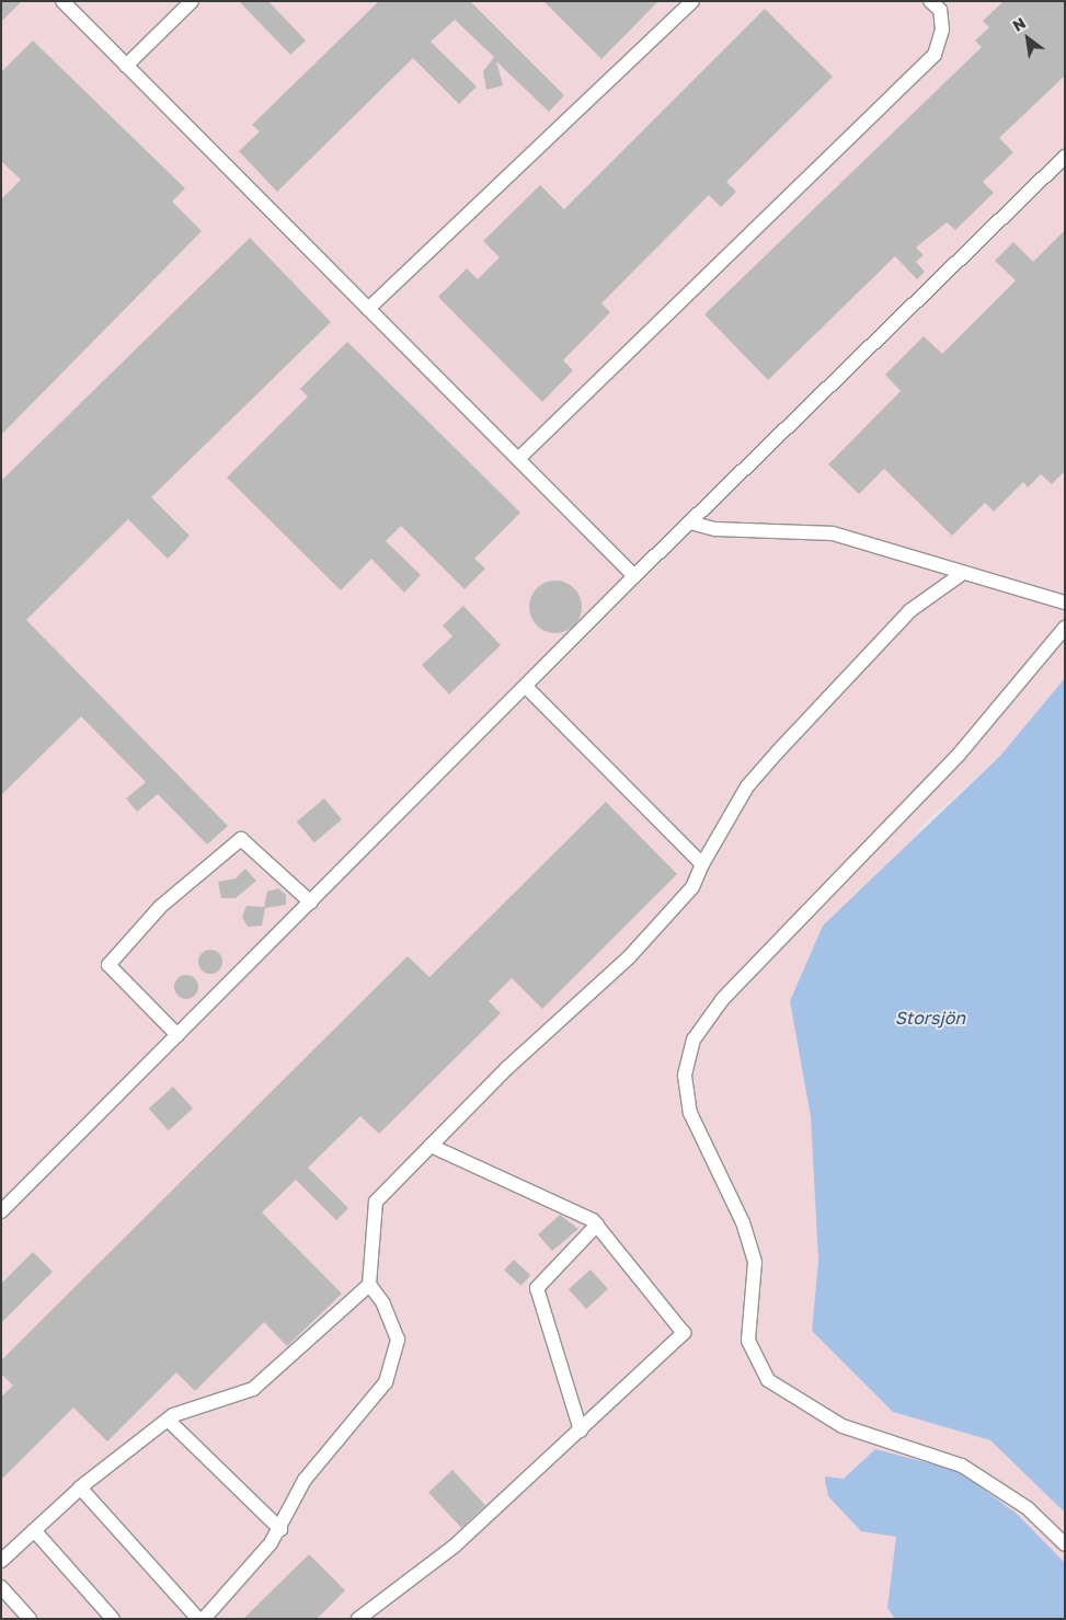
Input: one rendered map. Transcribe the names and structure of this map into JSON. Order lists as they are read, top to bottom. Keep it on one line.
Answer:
{"water":["Storsjön"],"north":"top left"}
